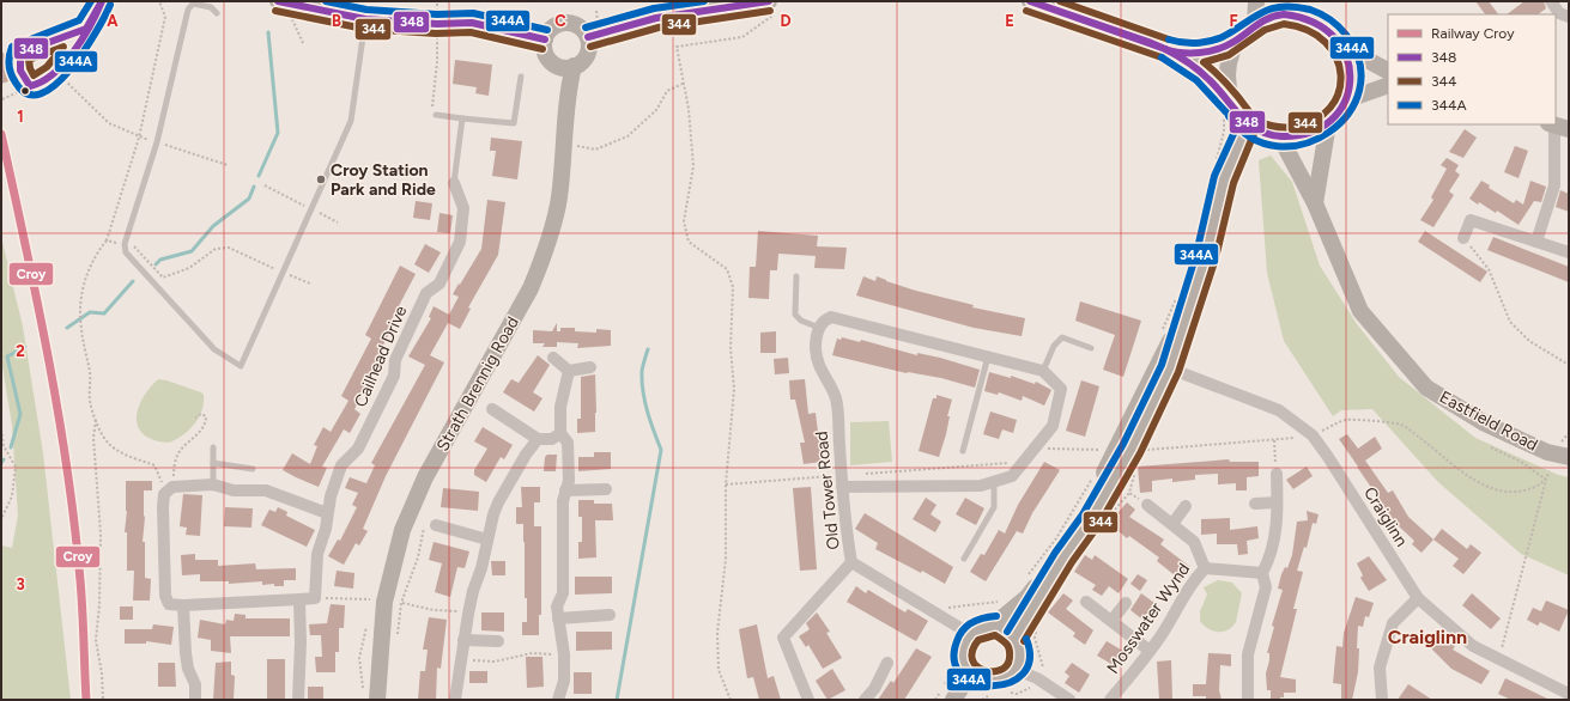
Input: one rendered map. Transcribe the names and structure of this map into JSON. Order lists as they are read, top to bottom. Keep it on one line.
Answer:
{"streets":{"street":["Cailhead Drive","Strath Brennig Road","Eastfield Road","Old Tower Road","Craiglinn","Mosswater Wynd"]},"districts":["Craiglinn"],"places":["Croy Station Park and Ride"],"lines":["transit line 348","transit line 344","transit line 344A","rail line Croy"],"legend":["Railway Croy","348","344","344A"],"grid":{"columns":["A","B","C","D","E","F"],"rows":["1","2","3"]}}
